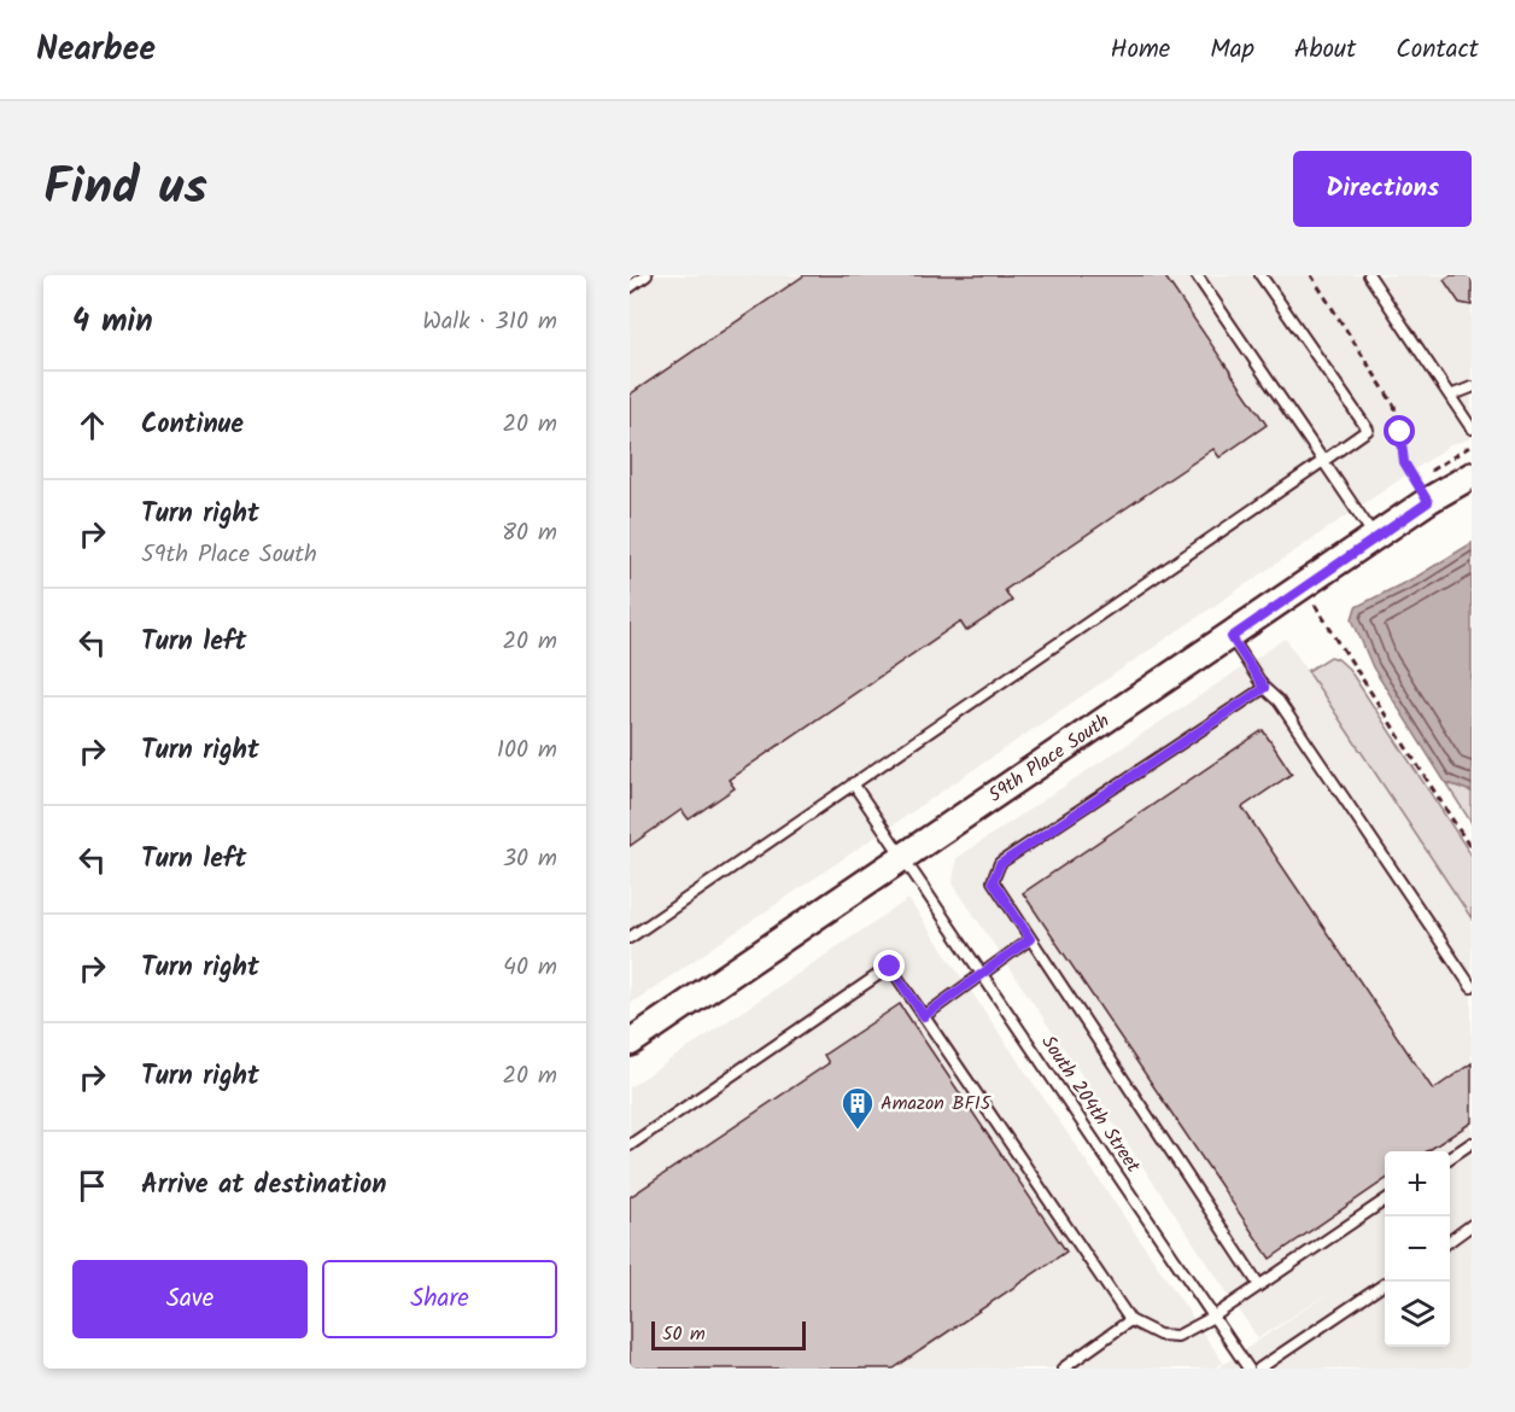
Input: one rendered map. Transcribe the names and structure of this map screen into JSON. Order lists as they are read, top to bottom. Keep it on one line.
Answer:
{"streets":{"street":["59th Place South"],"lane":["South 204th Street"]},"crossings":[["59th Place South","South 204th Street"]],"places":{"building":["Amazon BFI5"]},"scale_bar":"50 m","page":{"header":"Nearbee","nav":["Home","Map","About","Contact"],"title":"Find us","buttons":["Directions",["Save","Share"]],"heading":["4 min","Walk · 310 m"],"list":[["Continue","20 m"],["Turn right","59th Place South","80 m"],["Turn left","20 m"],["Turn right","100 m"],["Turn left","30 m"],["Turn right","40 m"],["Turn right","20 m"],"Arrive at destination"],"map_buttons":["+","−"],"scale":"50 m"}}
